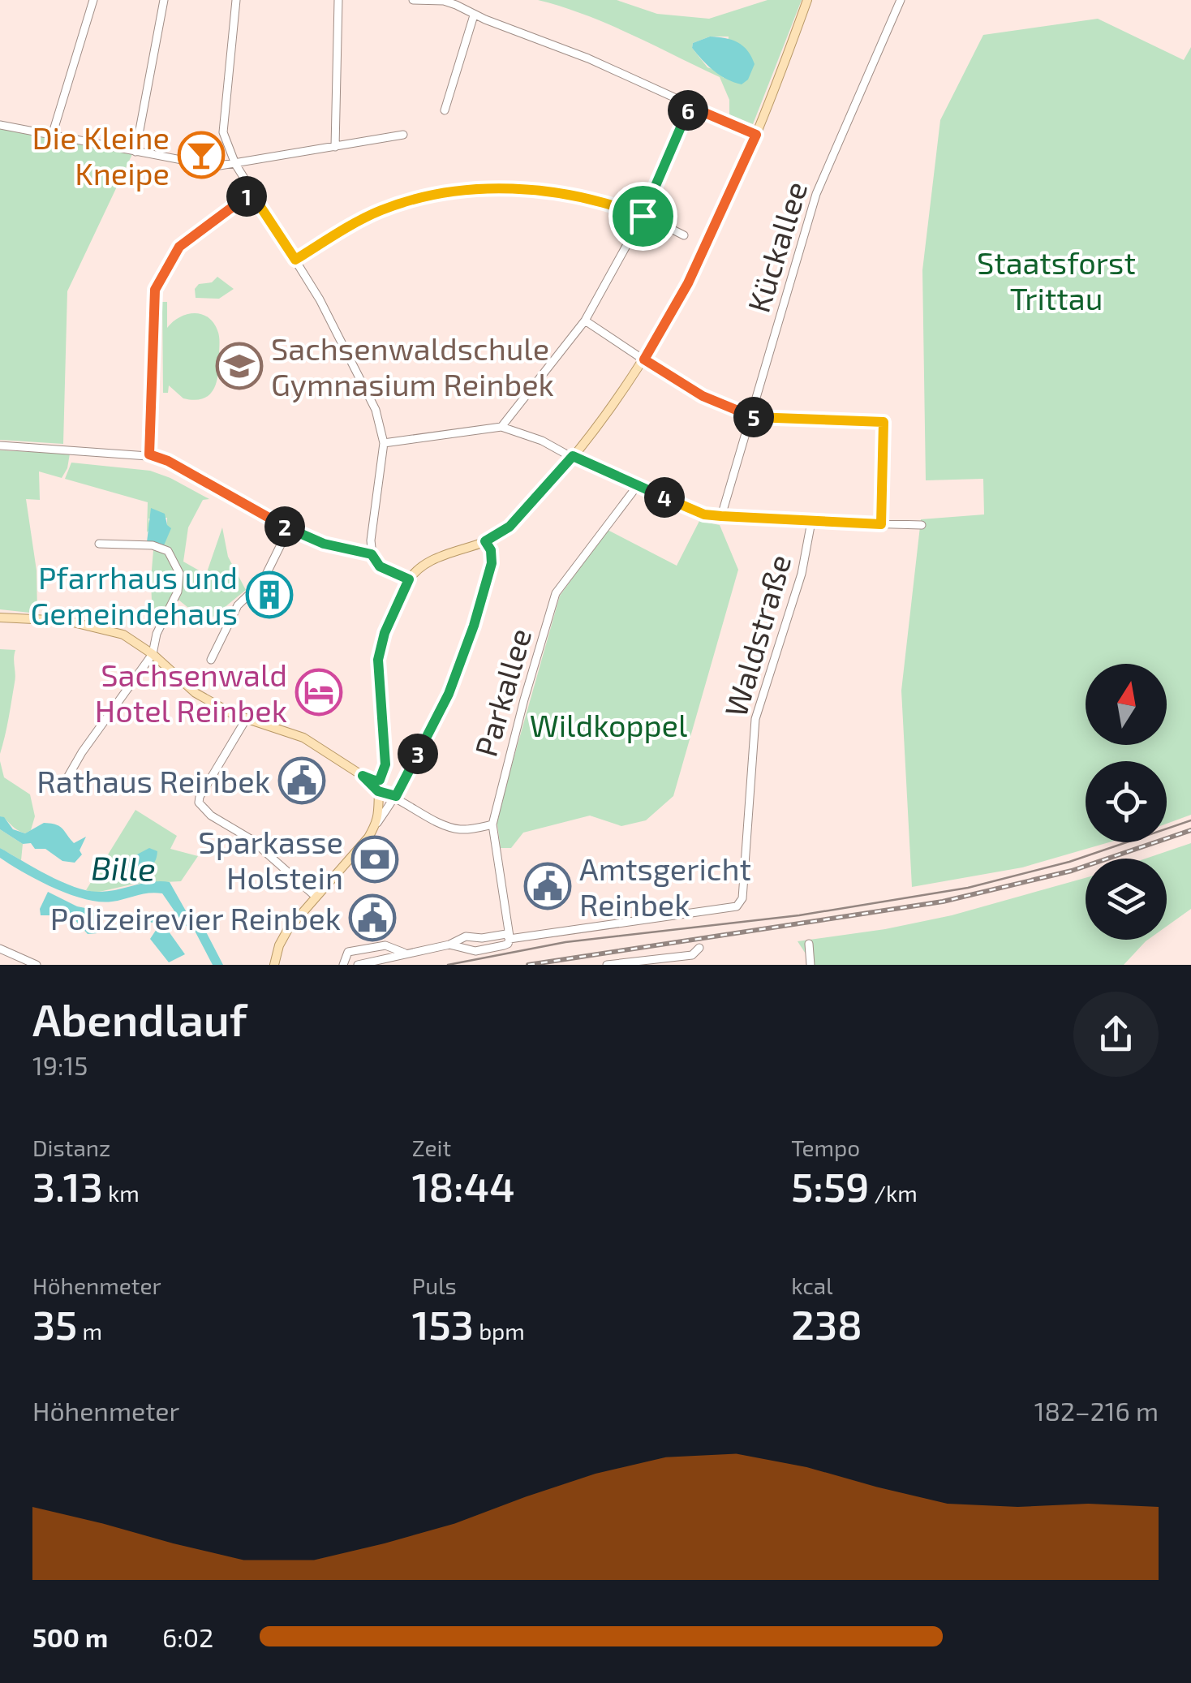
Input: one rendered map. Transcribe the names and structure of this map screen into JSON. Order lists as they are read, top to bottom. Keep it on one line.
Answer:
{"streets":{"street":["Kückallee","Waldstraße","Parkallee"]},"water":["Bille"],"parks":["Staatsforst Trittau","Wildkoppel"],"places":{"bar":["Die Kleine Kneipe"],"school or university":["Sachsenwaldschule Gymnasium Reinbek"],"building":["Pfarrhaus und Gemeindehaus"],"hotel":["Sachsenwald Hotel Reinbek"],"public building":["Rathaus Reinbek","Amtsgericht Reinbek","Polizeirevier Reinbek"],"bank":["Sparkasse Holstein"]},"north":"top","page":{"pins":["6","1","5","4","2","3"],"heading":["Abendlauf","19:15"],"stats":[["Distanz","3.13 km"],["Zeit","18:44"],["Tempo","5:59 /km"],["Höhenmeter","35 m"],["Puls","153 bpm"],["kcal","238"]],"chart":["Höhenmeter","182–216 m"],"list":[{"name":"500 m","note":"6:02"}]}}
